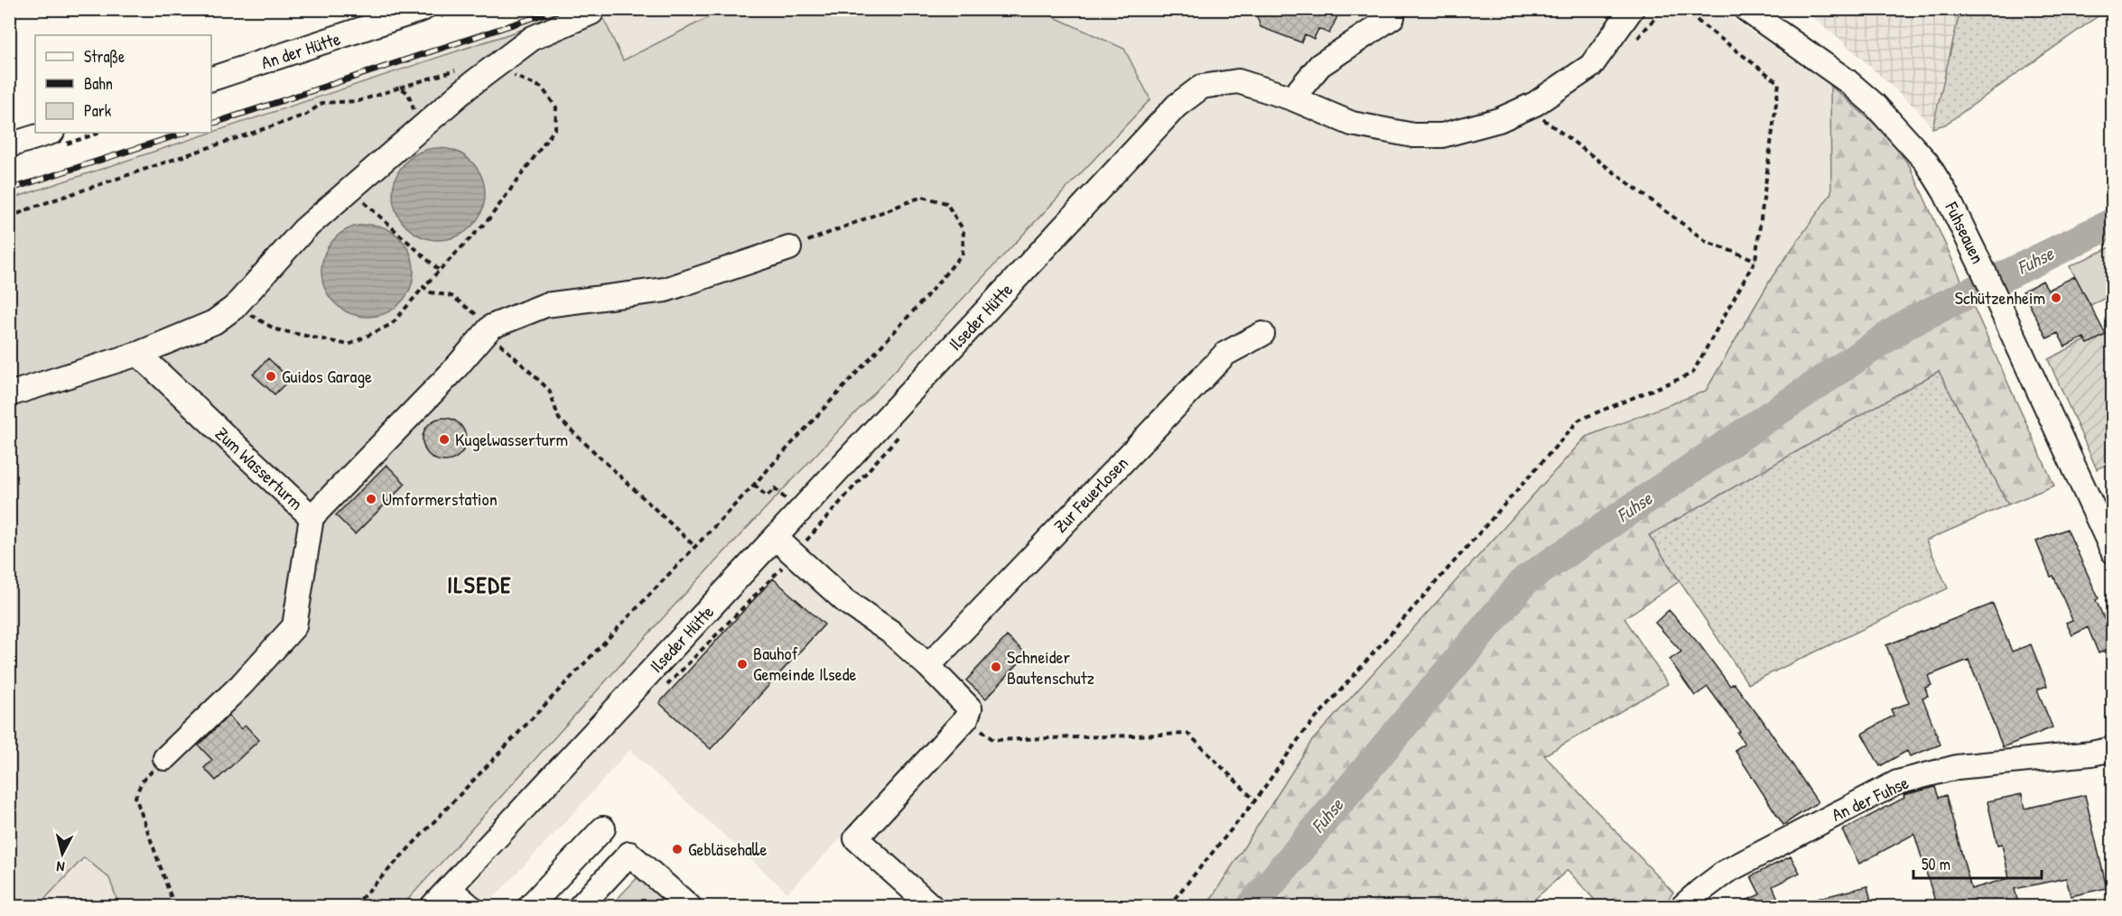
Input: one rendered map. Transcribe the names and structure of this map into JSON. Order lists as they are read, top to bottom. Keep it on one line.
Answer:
{"streets":{"street":["An der Hütte","Fuhseauen","Ilseder Hütte","Zum Wasserturm","Zur Feuerlosen","An der Fuhse"]},"districts":["ILSEDE"],"water":["Fuhse"],"places":["Schützenheim","Guidos Garage","Kugelwasserturm","Umformerstation","Bauhof Gemeinde Ilsede","Schneider Bautenschutz","Gebläsehalle"],"legend":["Straße","Bahn","Park"],"scale_bar":"50 m","north":"bottom"}
